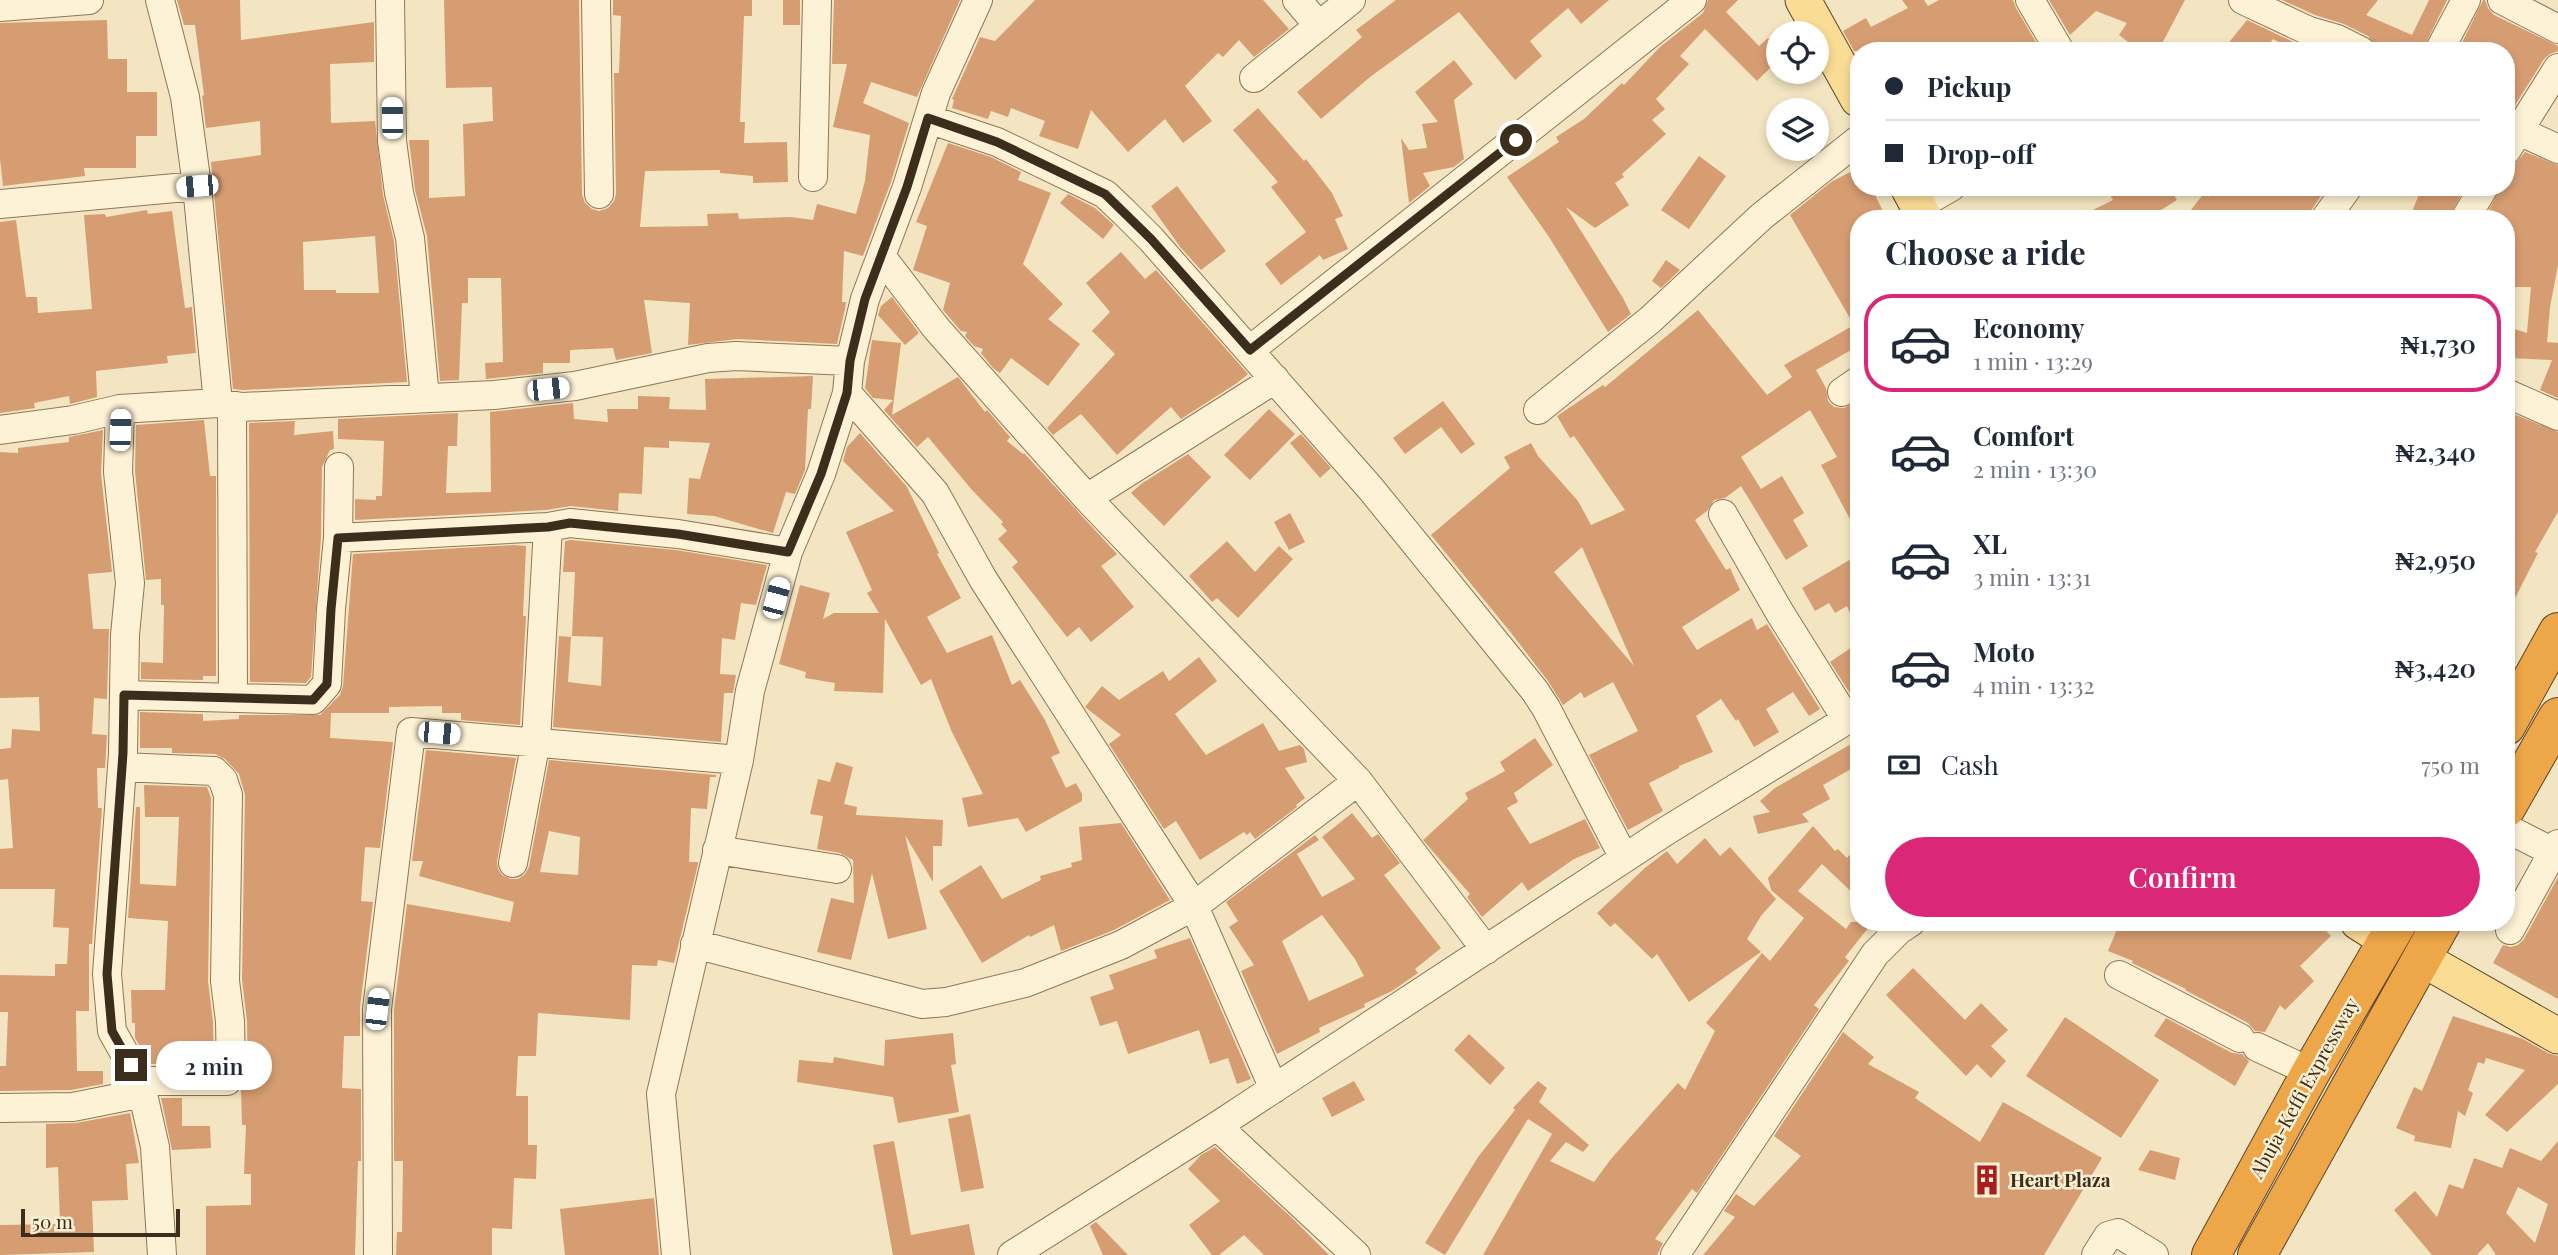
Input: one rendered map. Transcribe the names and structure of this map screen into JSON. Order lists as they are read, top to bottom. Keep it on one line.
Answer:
{"streets":{"highway":["Abuja-Keffi Expressway"]},"places":{"building":["Heart Plaza"]},"scale_bar":"50 m","page":{"banner":["Pickup","Drop-off"],"heading":"Choose a ride","list":[{"name":"Economy","note":"1 min · 13:29","value":"₦1,730"},{"name":"Comfort","note":"2 min · 13:30","value":"₦2,340"},{"name":"XL","note":"3 min · 13:31","value":"₦2,950"},{"name":"Moto","note":"4 min · 13:32","value":"₦3,420"}],"pay":["Cash","750 m"],"buttons":"Confirm","bubble":"2 min","scale":"50 m"}}
